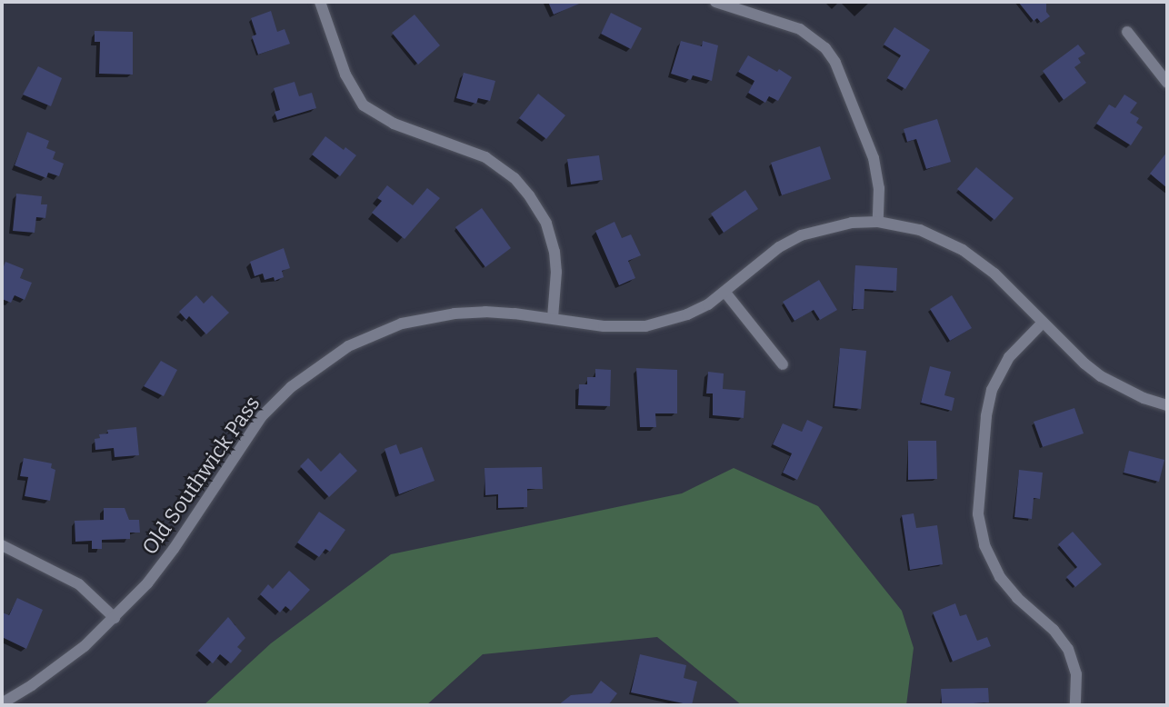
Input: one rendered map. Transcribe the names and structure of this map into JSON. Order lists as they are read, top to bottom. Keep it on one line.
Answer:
{"streets":{"street":["Old Southwick Pass"]}}
